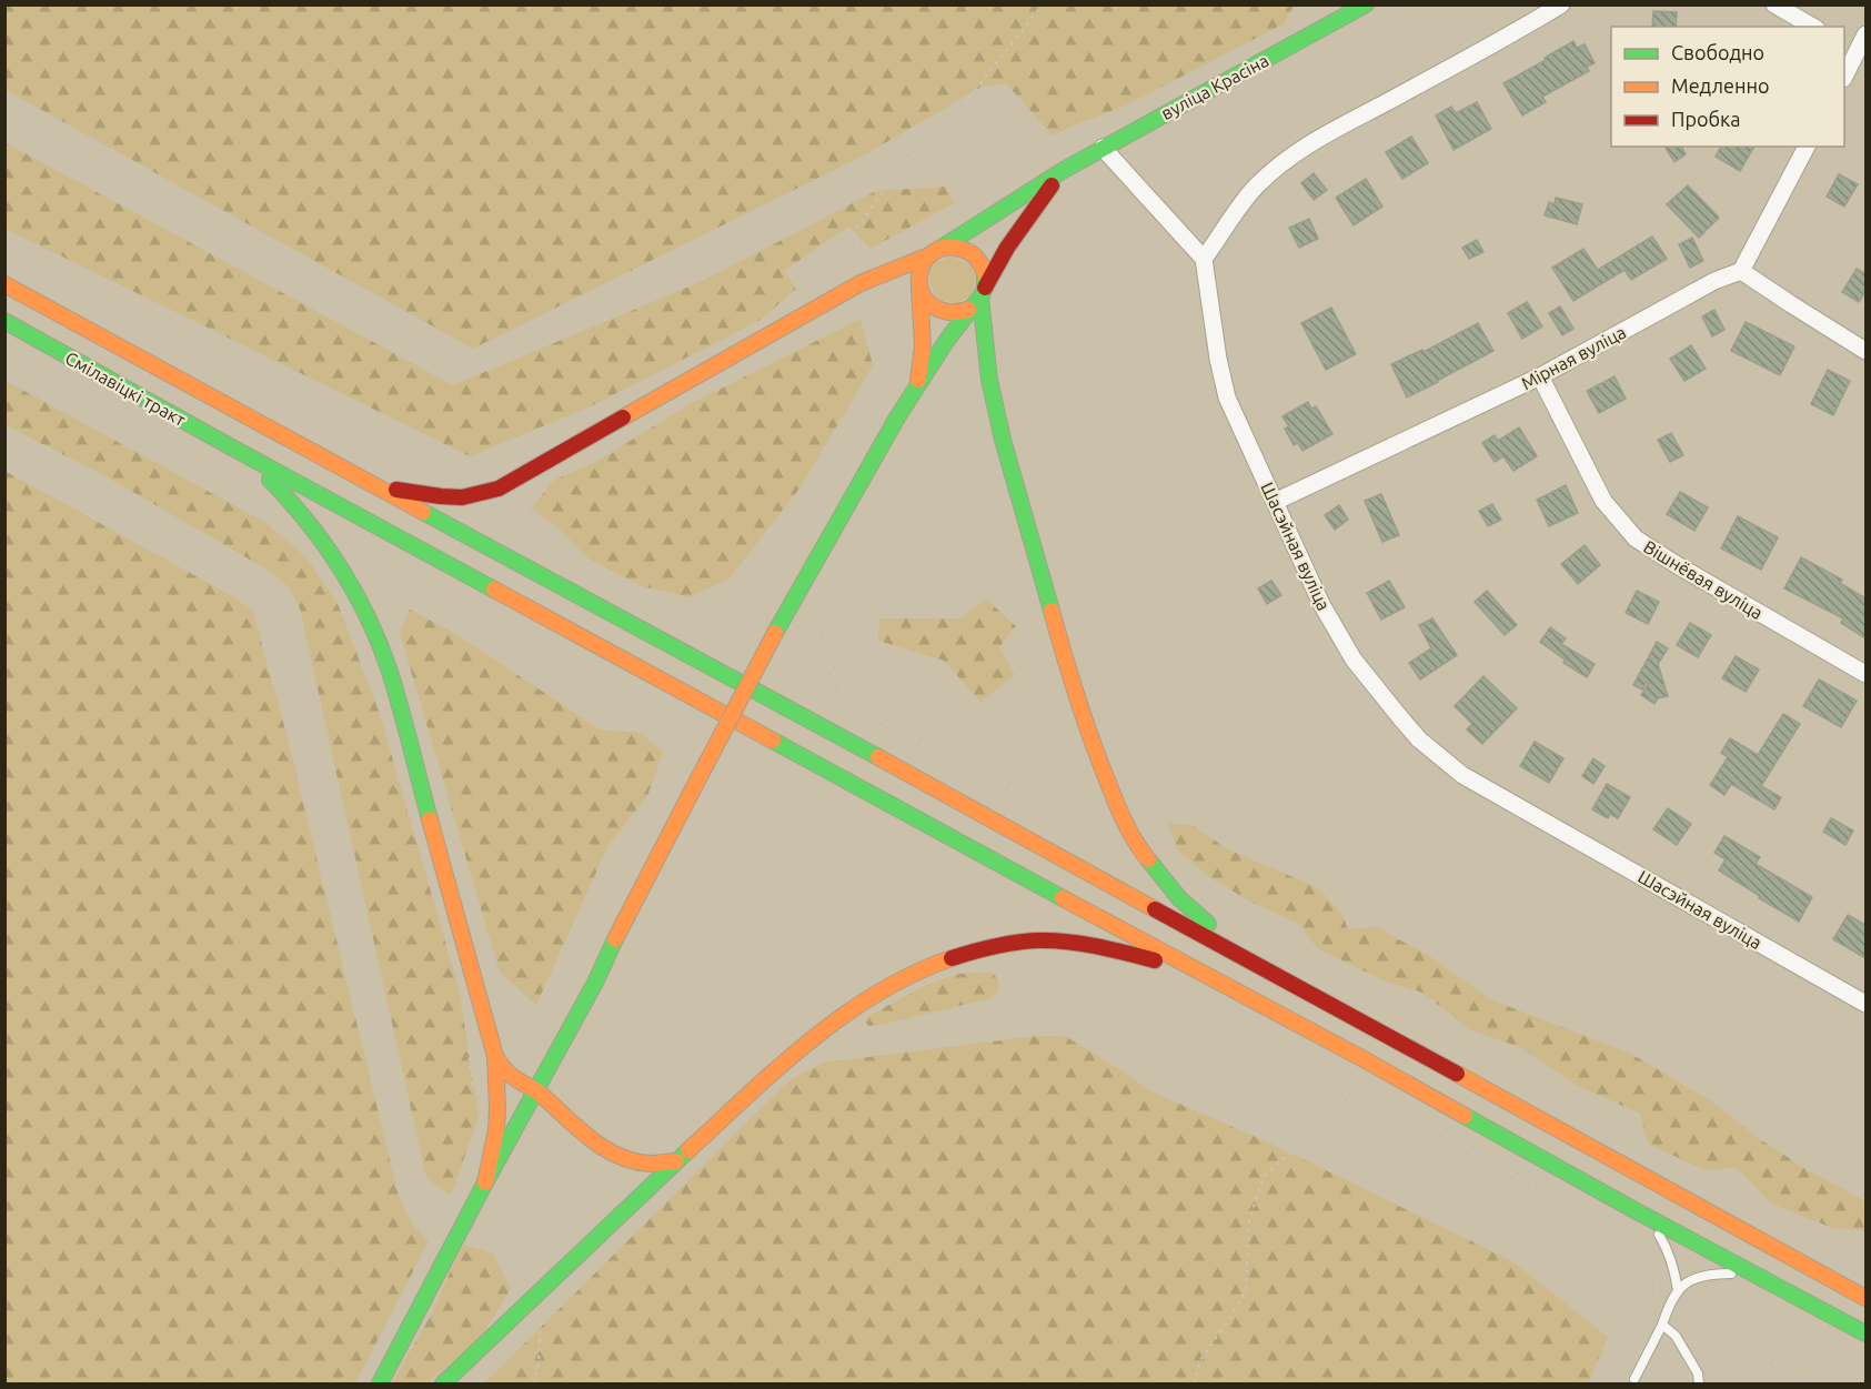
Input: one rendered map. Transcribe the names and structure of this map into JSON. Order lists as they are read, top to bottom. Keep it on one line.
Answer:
{"streets":{"main road":["вуліца Красіна","Смілавіцкі тракт"],"street":["Мірная вуліца","Шасэйная вуліца","Вішнёвая вуліца"]},"crossings":[["вуліца Красіна","Смілавіцкі тракт"],["Мірная вуліца","Шасэйная вуліца"],["Мірная вуліца","Вішнёвая вуліца"]],"legend":["Свободно","Медленно","Пробка"]}
